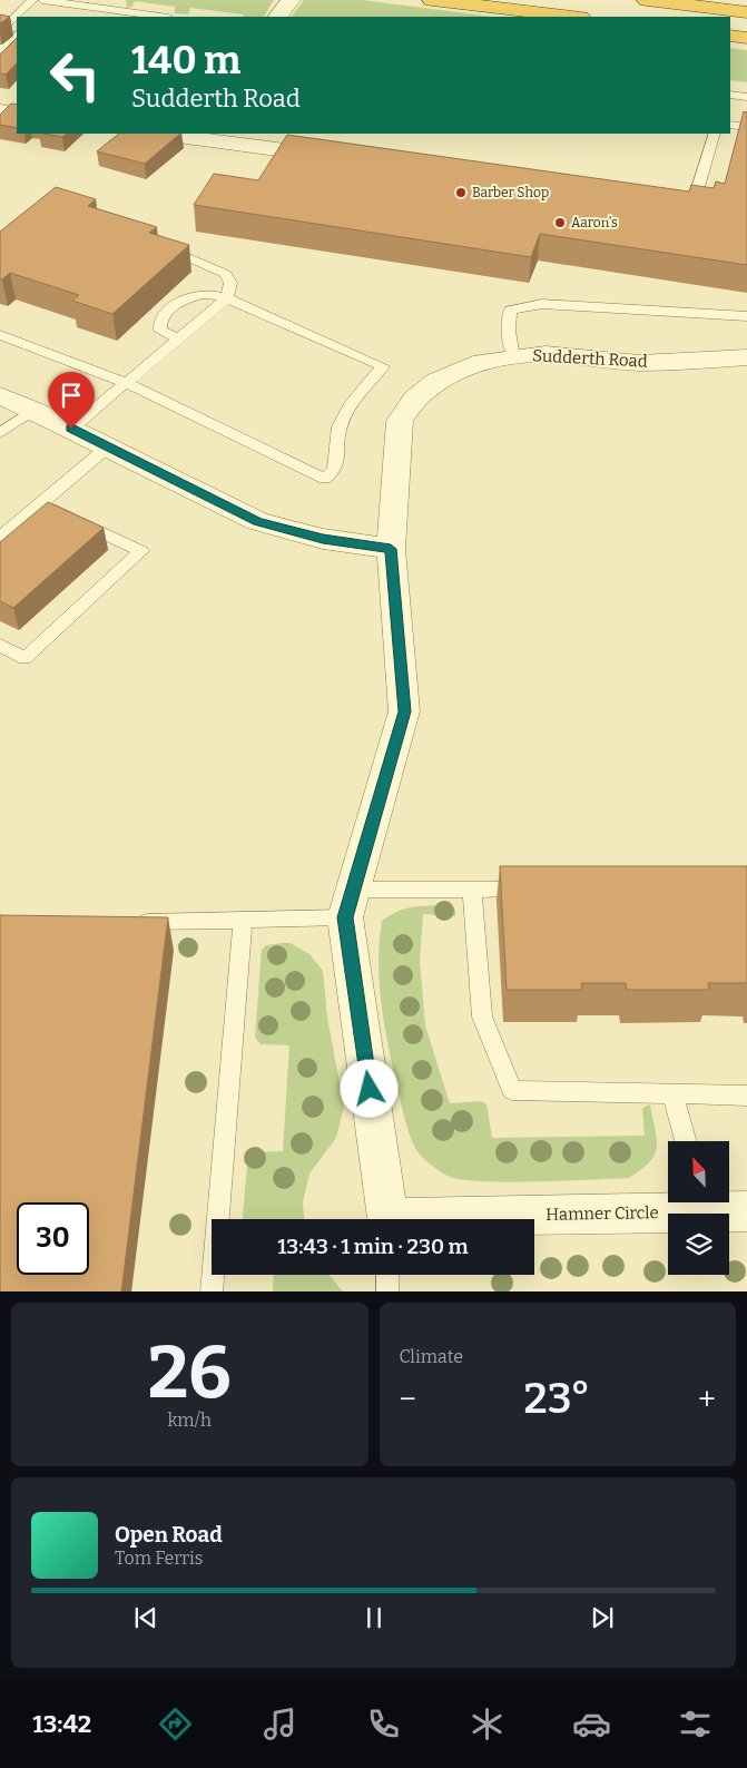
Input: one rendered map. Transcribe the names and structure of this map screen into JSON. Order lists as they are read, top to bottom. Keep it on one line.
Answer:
{"streets":{"street":["Sudderth Road","Hamner Circle"]},"crossings":[["Sudderth Road","Hamner Circle"]],"places":["Barber Shop","Aaron's"],"north":"top left","page":{"turn":["140 m","Sudderth Road"],"limit":"30","trip":"13:43 · 1 min · 230 m","tile":[["26","km/h"],"Climate"],"heat":["−","23°","+"],"song":["Open Road","Tom Ferris"],"tabs":"13:42"}}
